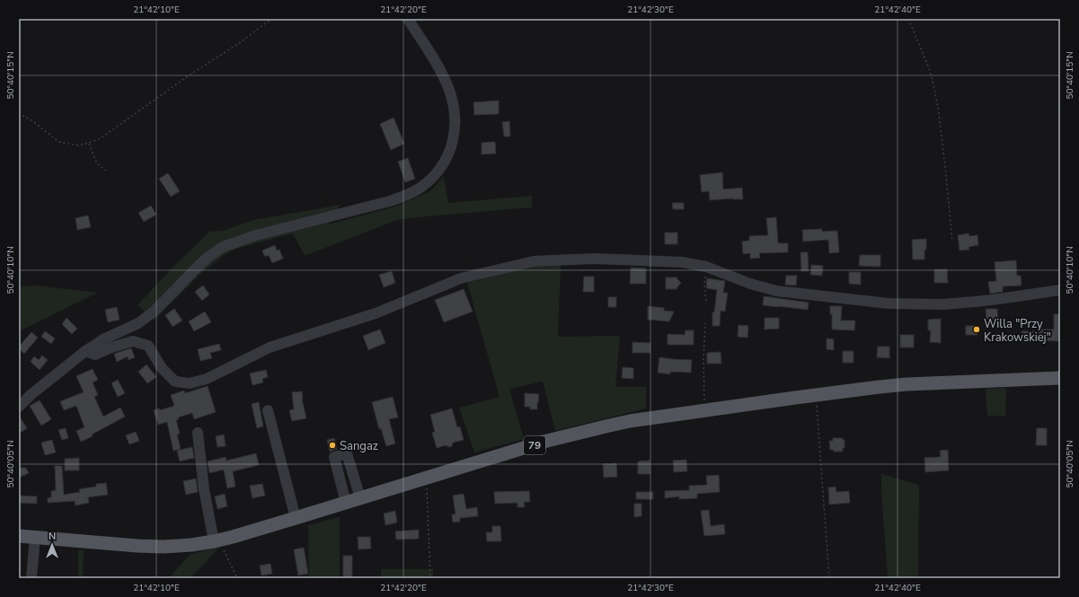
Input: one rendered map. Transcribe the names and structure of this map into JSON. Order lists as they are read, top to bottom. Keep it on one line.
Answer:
{"streets":{"main road":["79"]},"places":["Willa \"Przy Krakowskiej\"","Sangaz"],"north":"top","coordinates":["21°42'10\"E","21°42'20\"E","21°42'30\"E","21°42'40\"E","50°40'15\"N","50°40'10\"N","50°40'05\"N"]}
